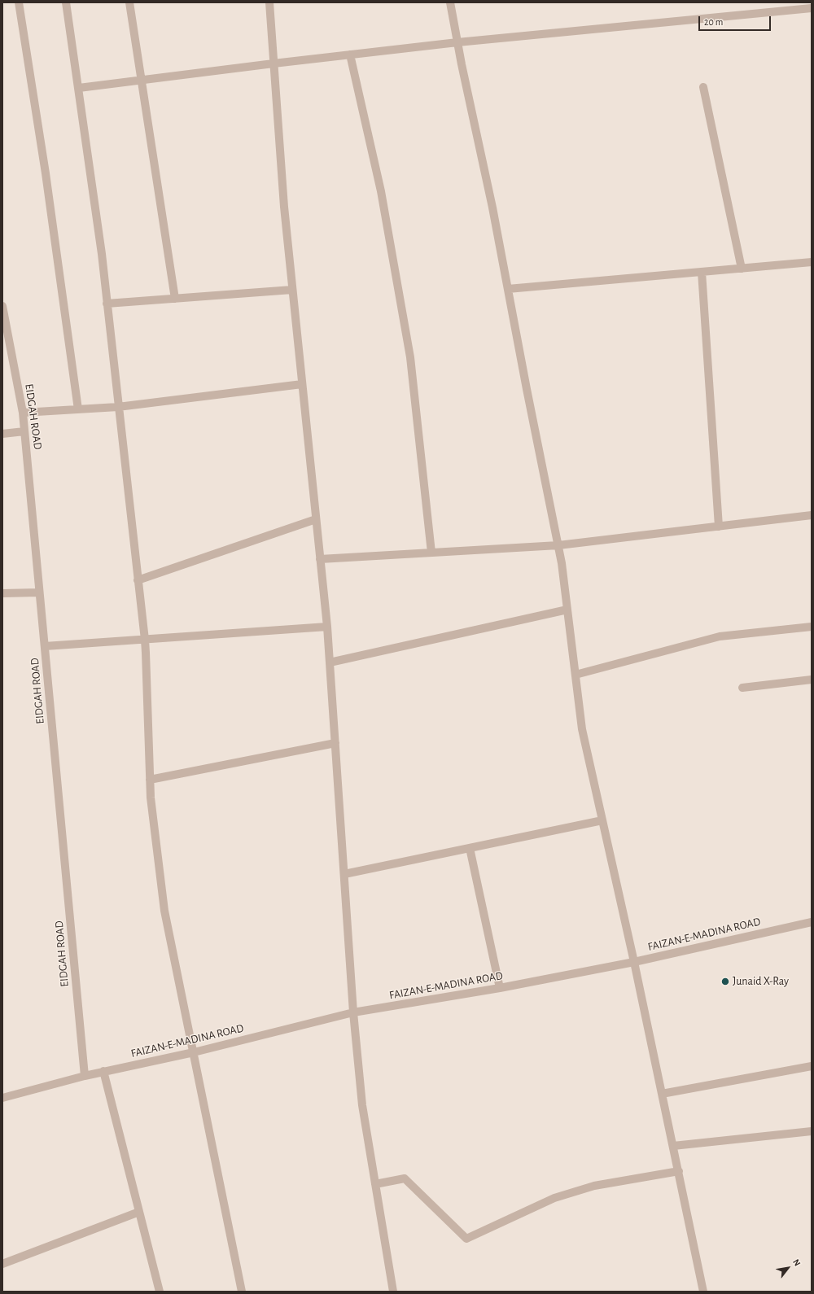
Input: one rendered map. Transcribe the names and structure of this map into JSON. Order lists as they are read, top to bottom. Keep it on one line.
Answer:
{"streets":{"street":["EIDGAH ROAD","FAIZAN-E-MADINA ROAD"]},"crossings":[["EIDGAH ROAD","FAIZAN-E-MADINA ROAD"]],"places":["Junaid X-Ray"],"scale_bar":"20 m","north":"top right"}
